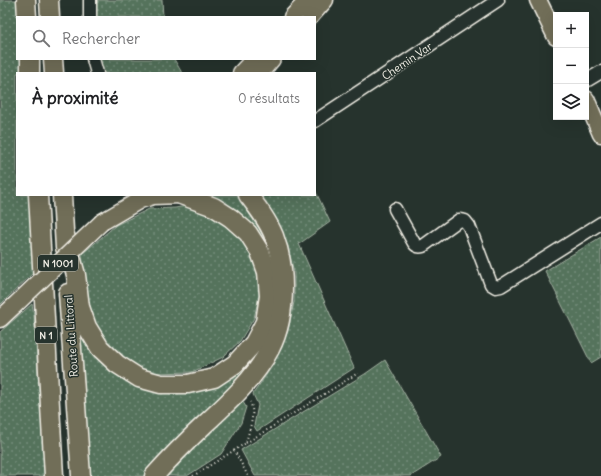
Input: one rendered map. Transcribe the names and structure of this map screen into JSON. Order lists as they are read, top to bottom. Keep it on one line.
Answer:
{"streets":{"highway":["N 1","Route du Littoral"],"main road":["N 1001"],"street":["Chemin Var"]},"page":{"map_buttons":["+","−"],"search":"Rechercher","heading":["À proximité","0 résultats"]}}
